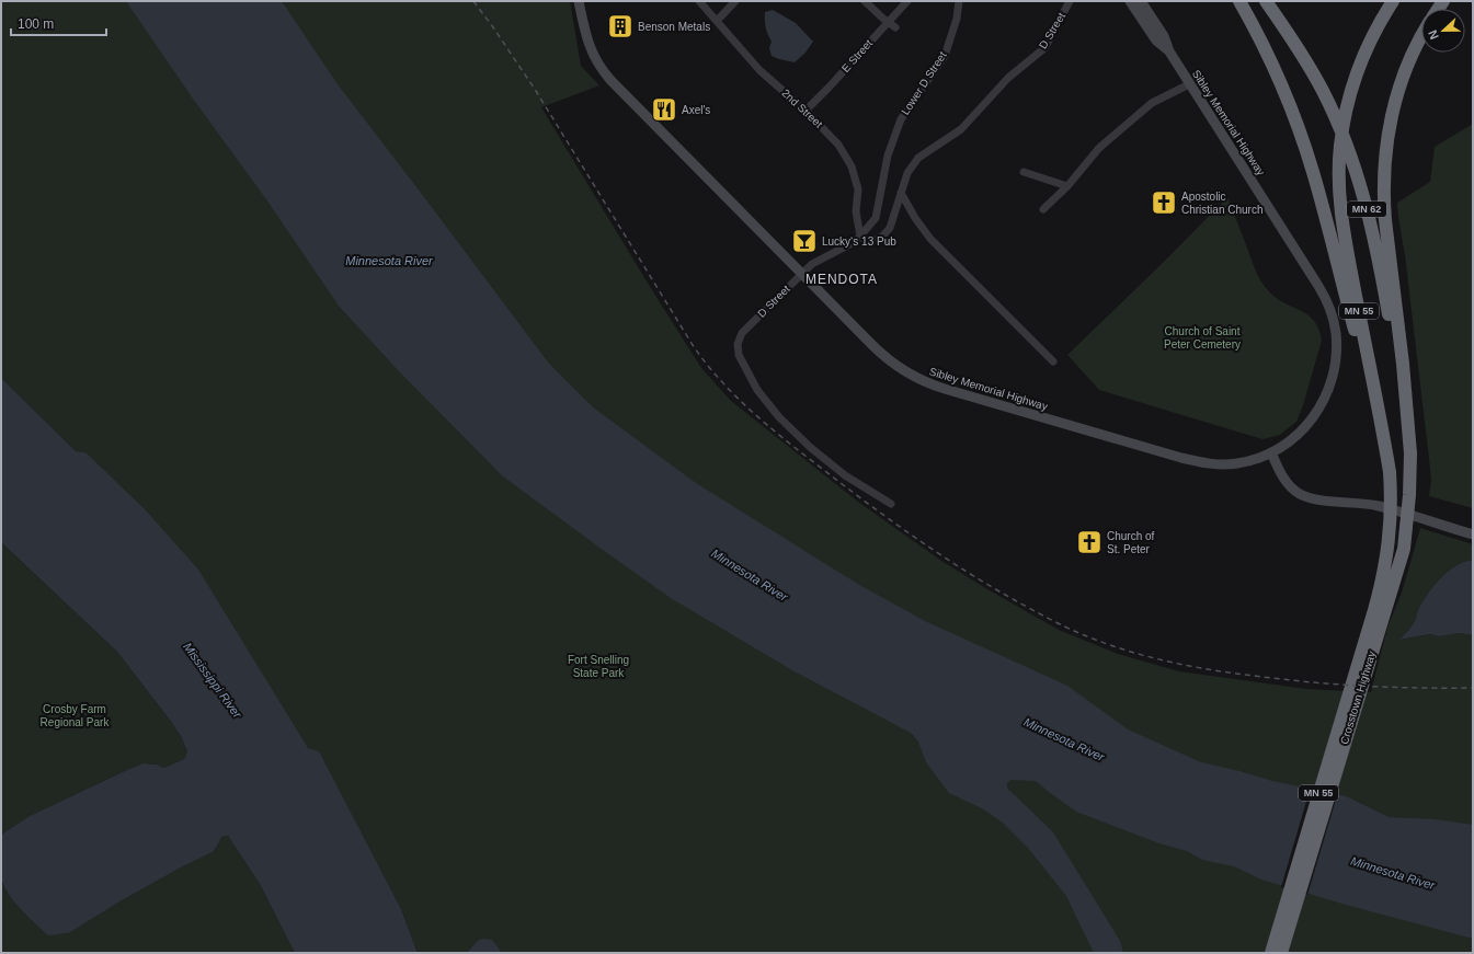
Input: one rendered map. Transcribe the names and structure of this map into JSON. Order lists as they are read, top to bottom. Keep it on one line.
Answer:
{"streets":{"highway":["MN 62","MN 55","Crosstown Highway"],"main road":["Sibley Memorial Highway"],"street":["D Street","E Street","Lower D Street","2nd Street"]},"crossings":[["D Street","Lower D Street"],["D Street","2nd Street"],["D Street","Sibley Memorial Highway"],["E Street","2nd Street"],["Lower D Street","2nd Street"],["MN 62","MN 55"],["MN 62","Crosstown Highway"],["MN 55","Crosstown Highway"]],"districts":["MENDOTA"],"water":["Minnesota River","Mississippi River"],"parks":["Church of Saint Peter Cemetery","Fort Snelling State Park","Crosby Farm Regional Park"],"places":{"building":["Benson Metals"],"restaurant":["Axel's"],"church":["Apostolic Christian Church","Church of St. Peter"],"bar":["Lucky‘s 13 Pub"]},"scale_bar":"100 m","north":"left"}
